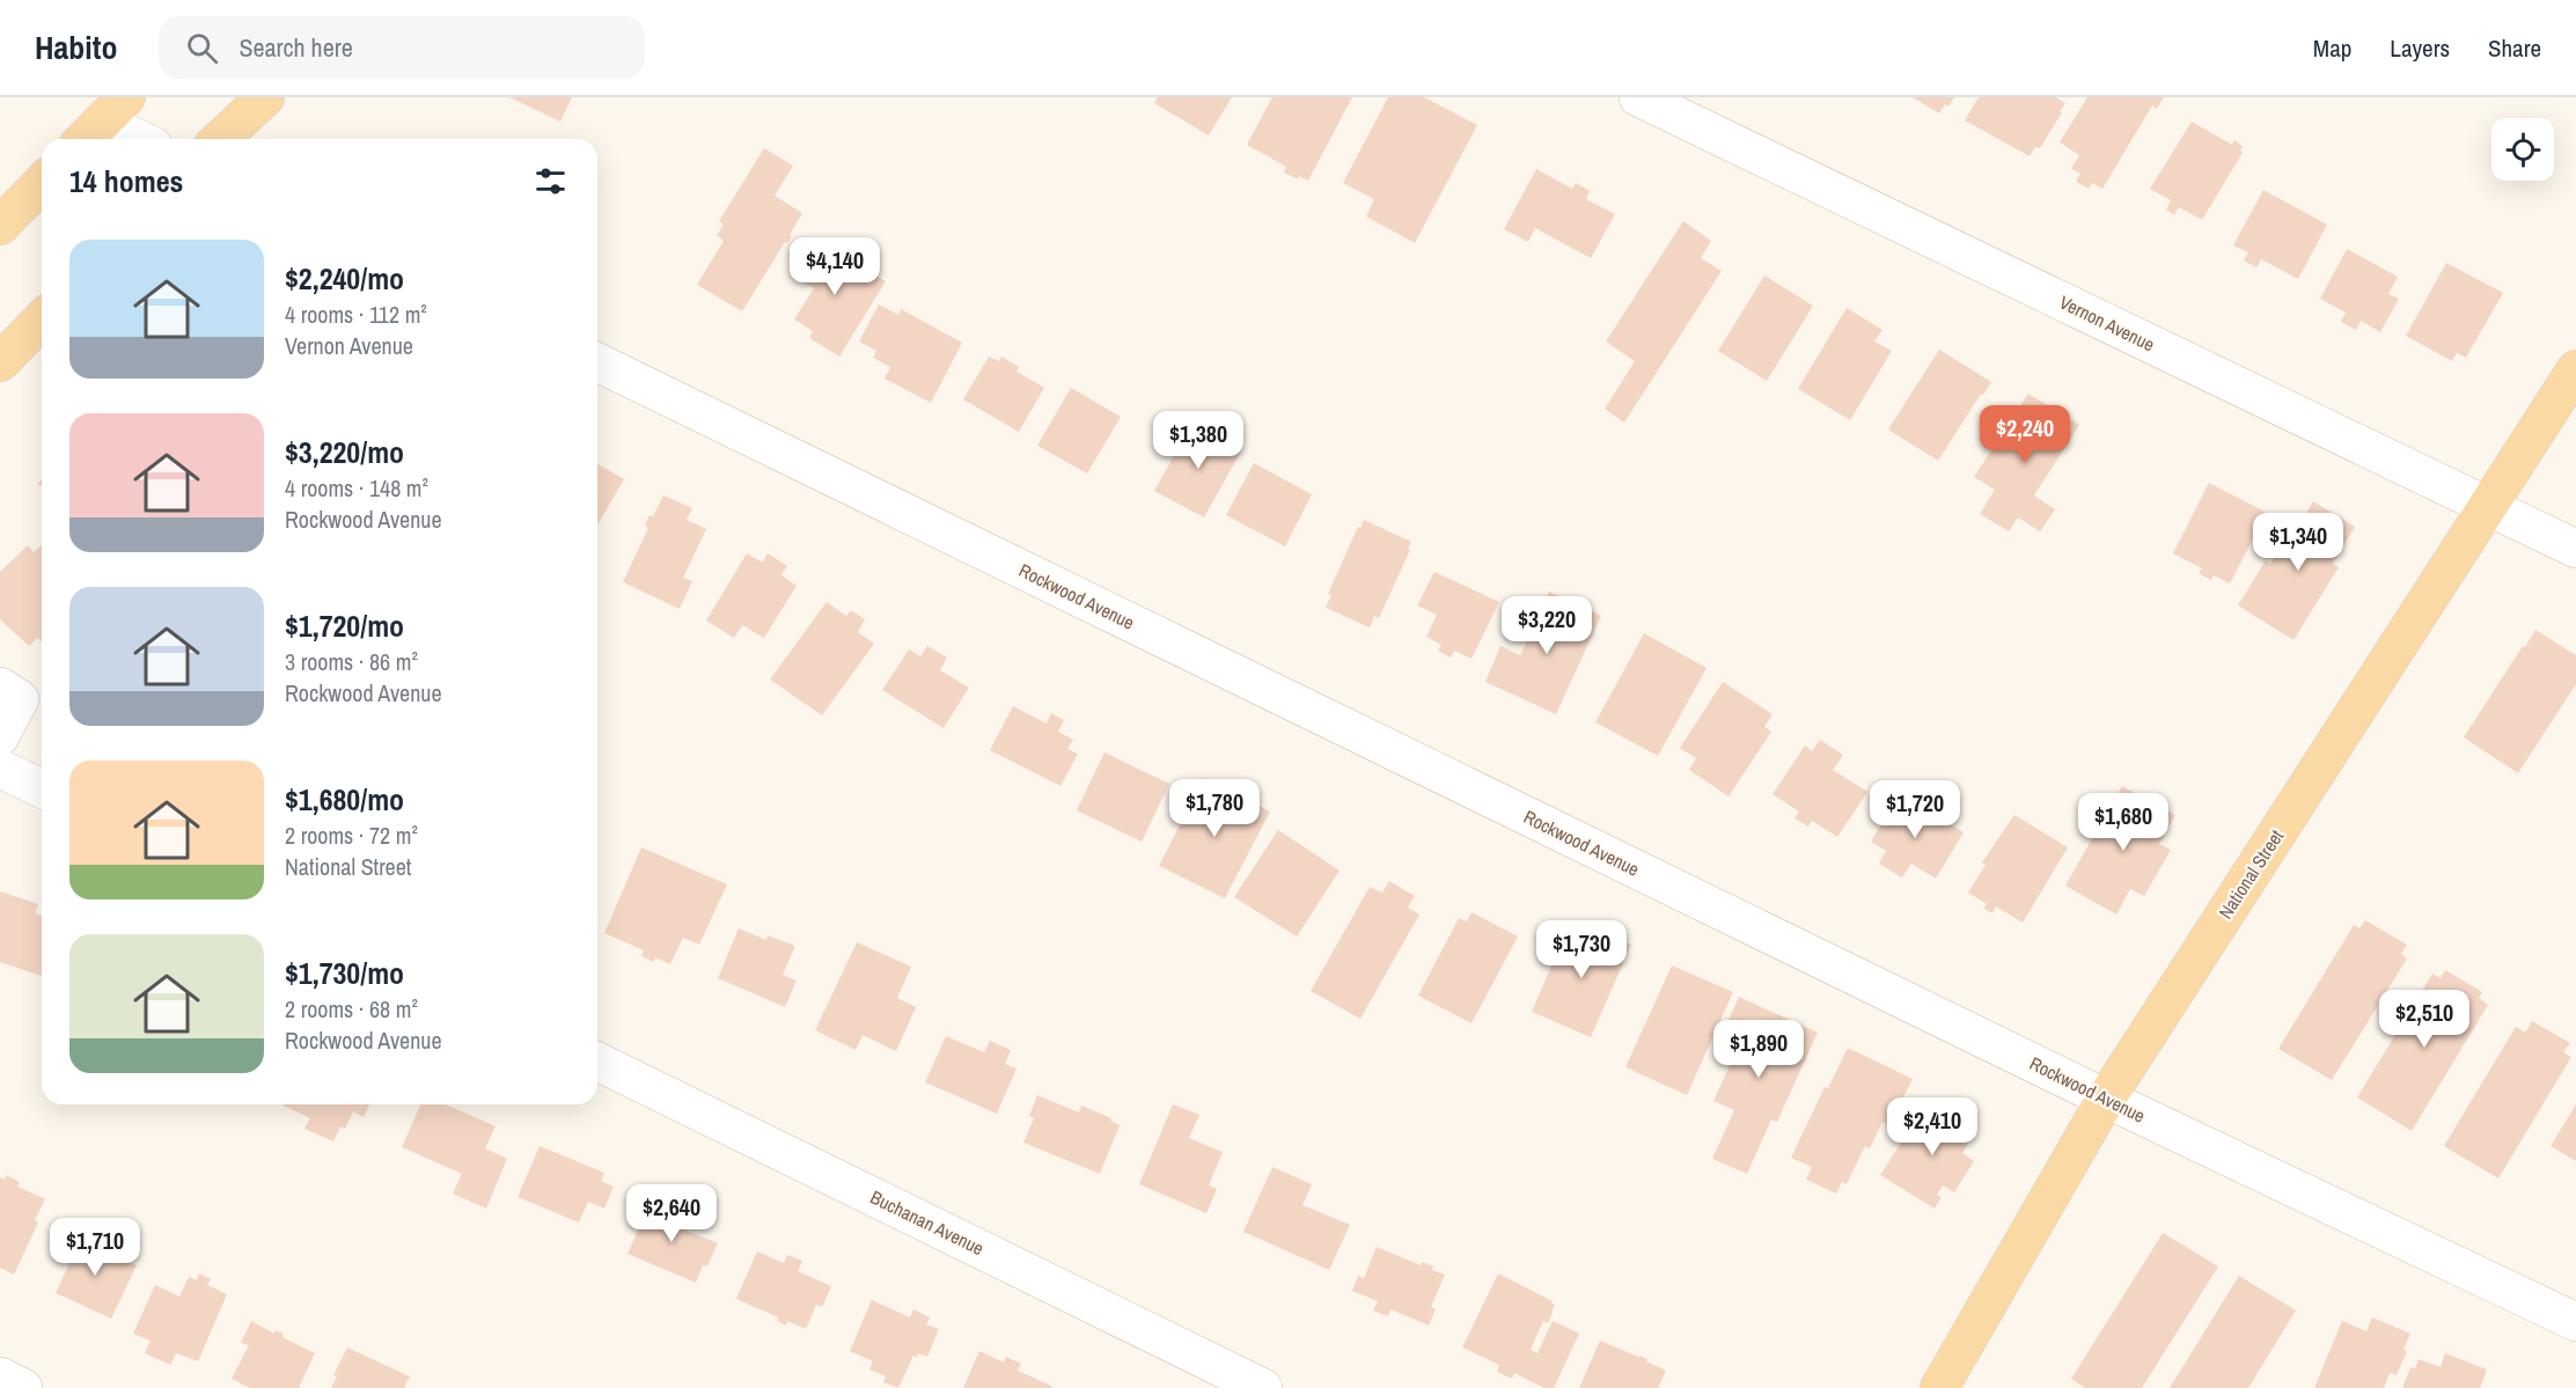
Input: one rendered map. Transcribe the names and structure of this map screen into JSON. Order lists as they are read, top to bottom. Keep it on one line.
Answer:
{"streets":{"main road":["National Street"],"street":["Vernon Avenue","Rockwood Avenue","Buchanan Avenue"]},"crossings":[["Vernon Avenue","National Street"],["Rockwood Avenue","National Street"]],"page":{"header":"Habito","search":"Search here","nav":["Map","Layers","Share"],"heading":"14 homes","list":[{"name":"$2,240/mo","note":"4 rooms · 112 m² · Vernon Avenue"},{"name":"$3,220/mo","note":"4 rooms · 148 m² · Rockwood Avenue"},{"name":"$1,720/mo","note":"3 rooms · 86 m² · Rockwood Avenue"},{"name":"$1,680/mo","note":"2 rooms · 72 m² · National Street"},{"name":"$1,730/mo","note":"2 rooms · 68 m² · Rockwood Avenue"}],"price":["$4,140","$2,240","$1,380","$1,340","$3,220","$1,780","$1,720","$1,680","$1,730","$2,510","$1,890","$2,410","$2,640","$1,710"]}}
